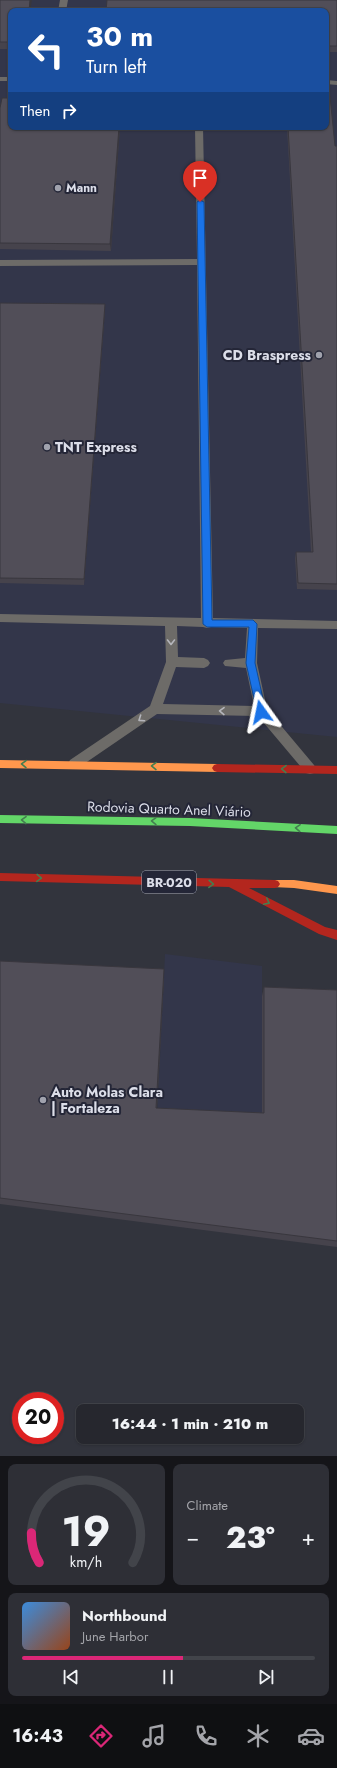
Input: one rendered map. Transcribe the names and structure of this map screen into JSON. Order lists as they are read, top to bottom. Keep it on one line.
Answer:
{"streets":{"main road":["Rodovia Quarto Anel Viário","BR-020"]},"places":["Mann","CD Braspress","TNT Express","Auto Molas Clara | Fortaleza"],"page":{"turn":["30 m","Turn left"],"then":"Then","limit":"20","trip":"16:44 · 1 min · 210 m","tile":"Climate","heat":["−","23°","+"],"song":["Northbound","June Harbor"],"tabs":"16:43","gauge":["19","km/h"]}}
